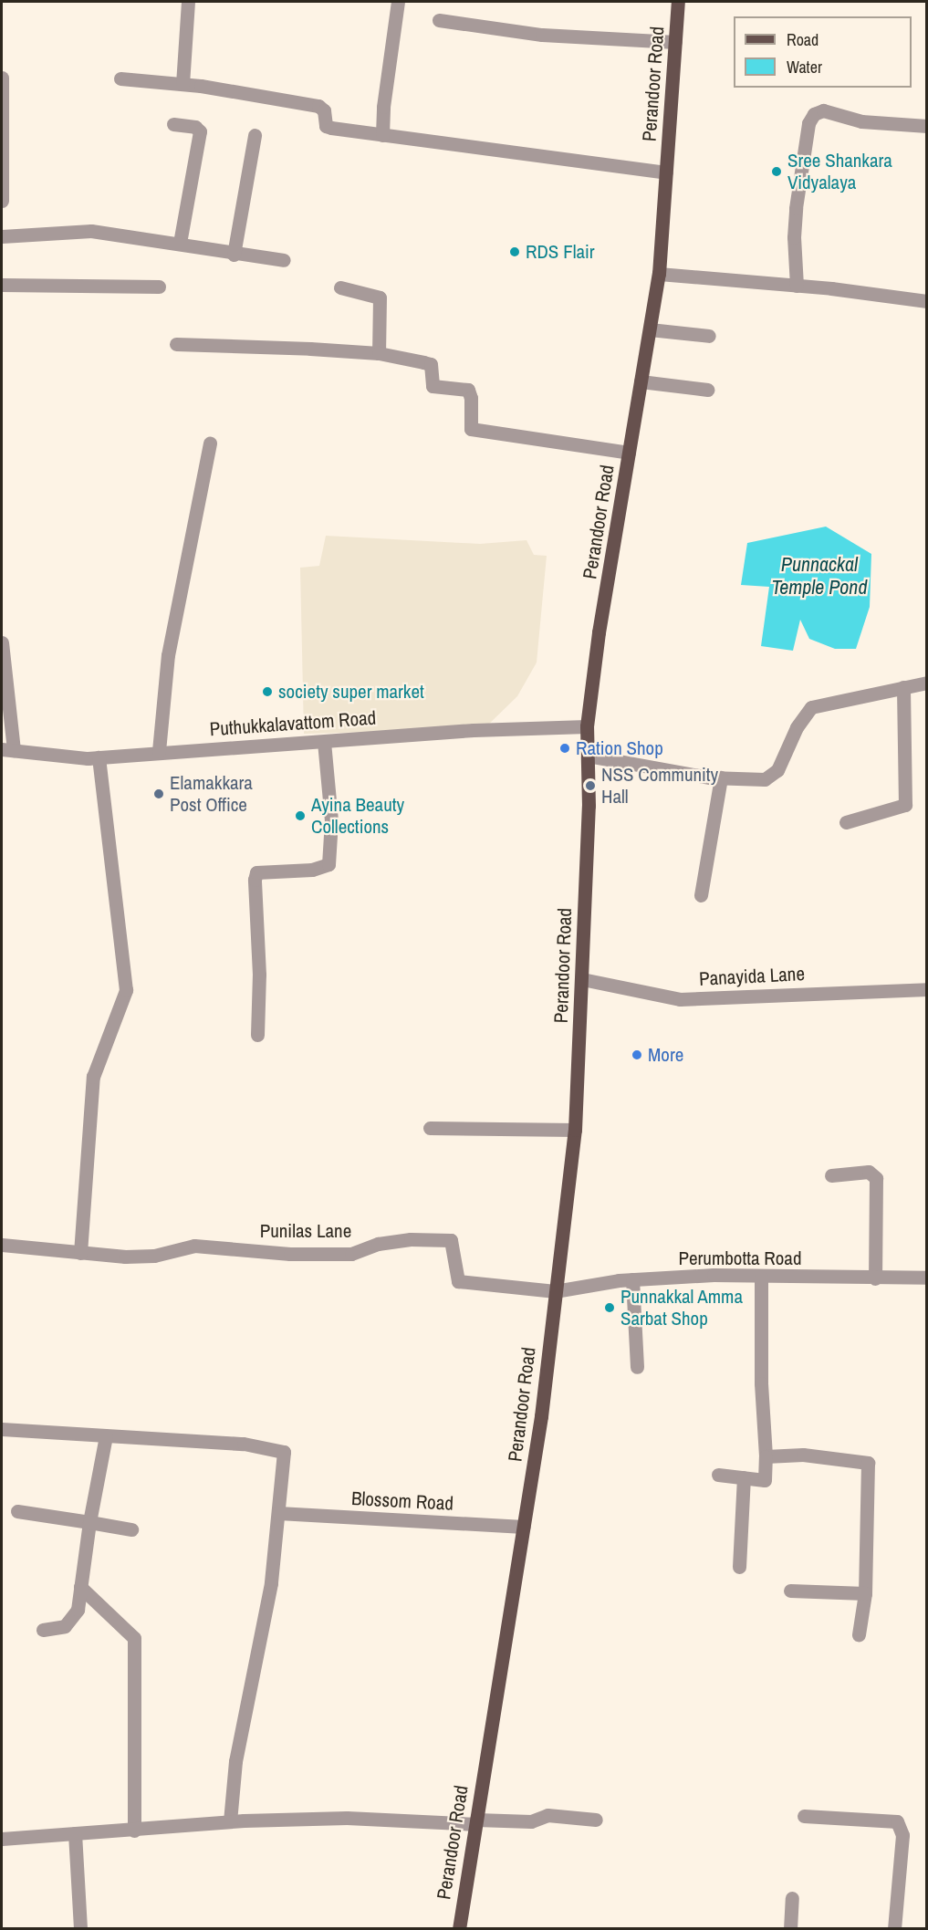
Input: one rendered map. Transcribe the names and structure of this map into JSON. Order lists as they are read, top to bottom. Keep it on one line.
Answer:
{"streets":{"main road":["Perandoor Road"],"street":["Puthukkalavattom Road","Panayida Lane","Punilas Lane","Perumbotta Road","Blossom Road"]},"crossings":[["Perandoor Road","Puthukkalavattom Road"],["Perandoor Road","Panayida Lane"],["Perandoor Road","Punilas Lane"],["Perandoor Road","Perumbotta Road"],["Perandoor Road","Blossom Road"],["Punilas Lane","Perumbotta Road"]],"water":["Punnackal Temple Pond"],"places":["Sree Shankara Vidyalaya","RDS Flair","society super market","Ration Shop","NSS Community Hall","Elamakkara Post Office","Ayina Beauty Collections","More","Punnakkal Amma Sarbat Shop"],"legend":["Road","Water"]}
